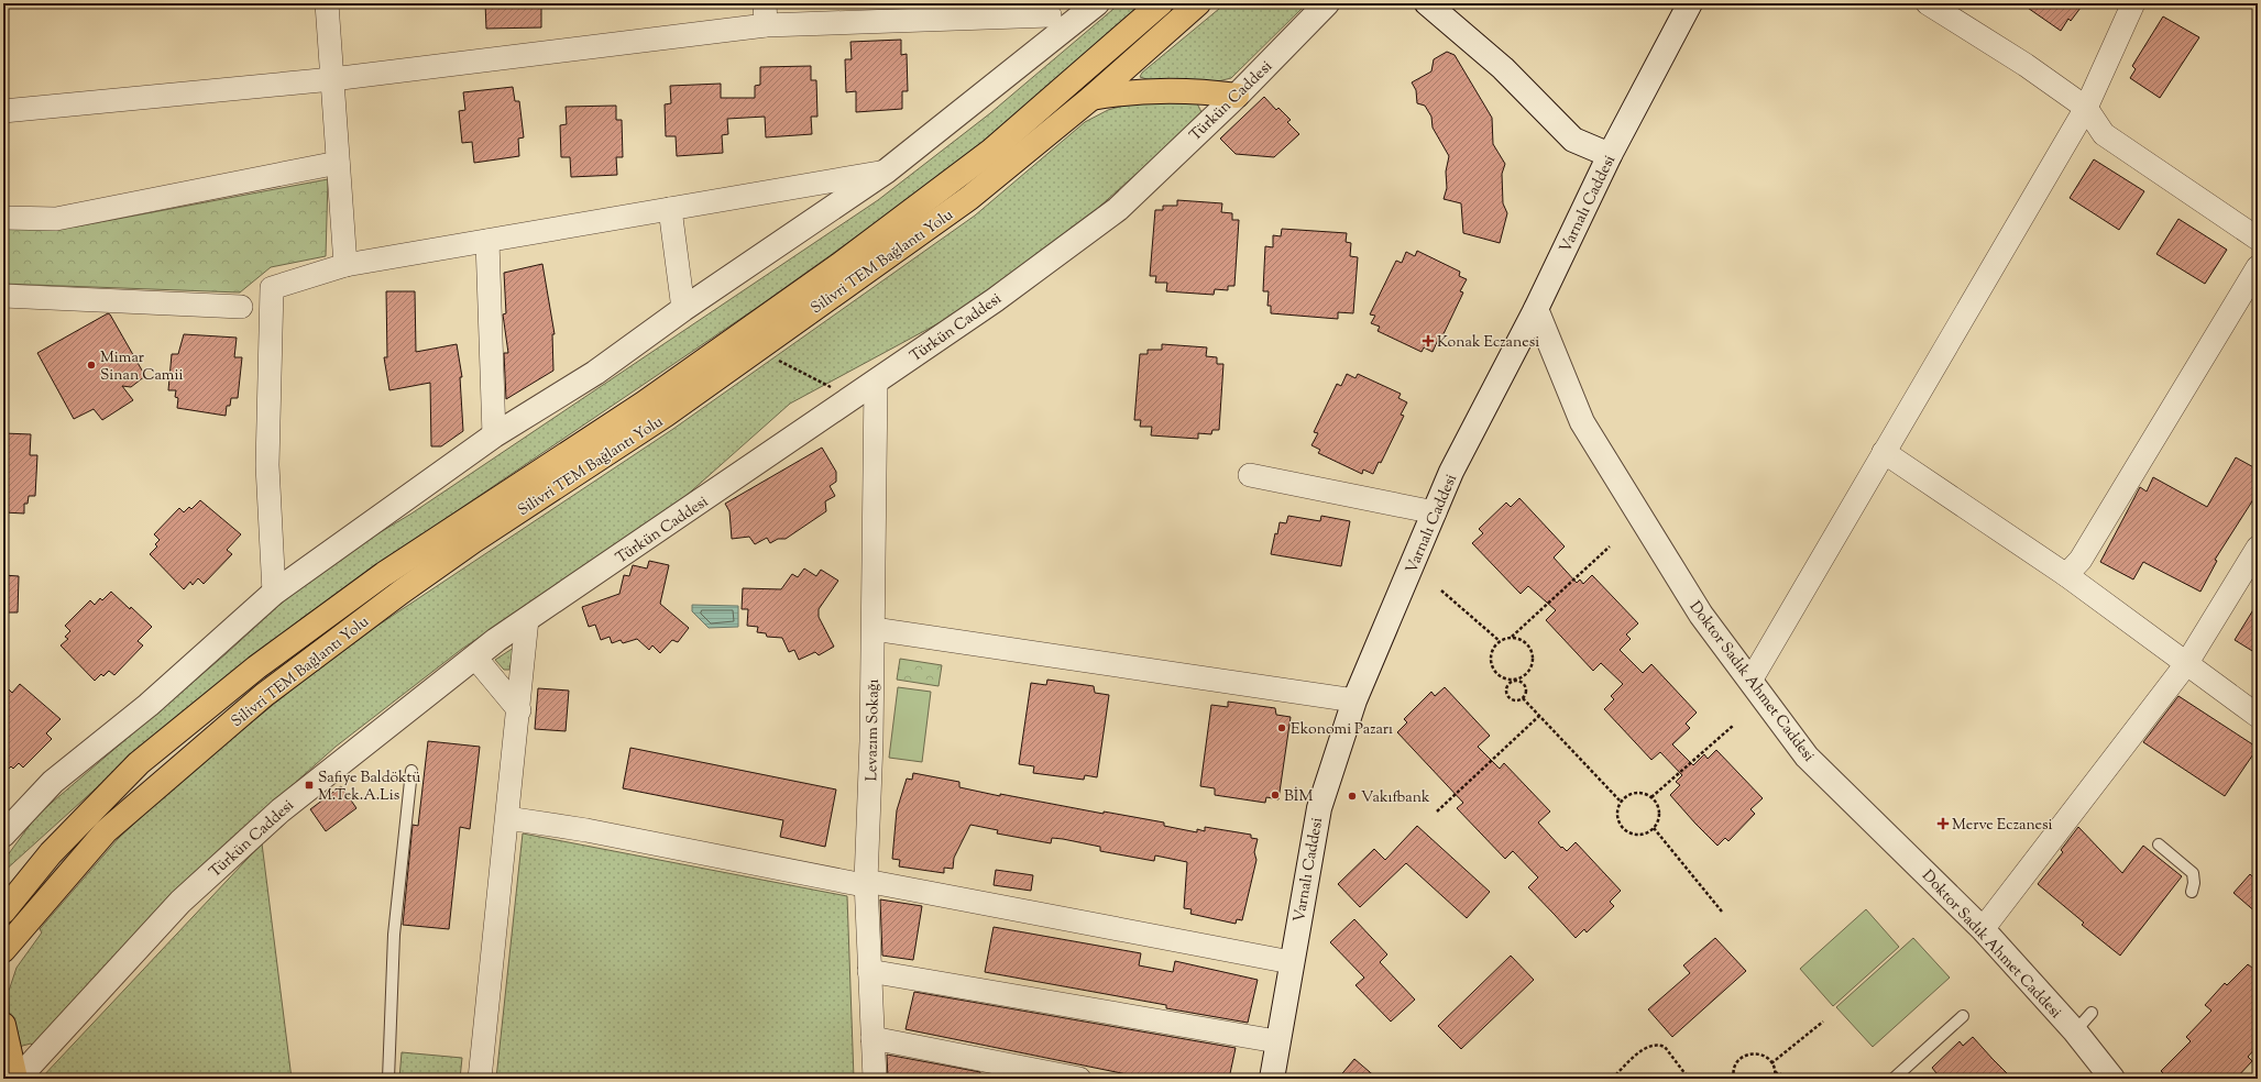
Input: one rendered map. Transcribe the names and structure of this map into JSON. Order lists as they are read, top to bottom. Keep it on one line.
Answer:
{"streets":{"highway":["Silivri TEM Bağlantı Yolu"],"street":["Türkün Caddesi","Varnalı Caddesi","Doktor Sadık Ahmet Caddesi","Levazım Sokağı"]},"crossings":[["Türkün Caddesi","Levazım Sokağı"],["Varnalı Caddesi","Doktor Sadık Ahmet Caddesi"]],"places":{"health":["Konak Eczanesi","Merve Eczanesi"],"other":["Mimar Sinan Camii","Ekonomi Pazarı","BİM","Vakıfbank"],"transit":["Safiye Baldöktü M.Tek.A.Lis"]}}
